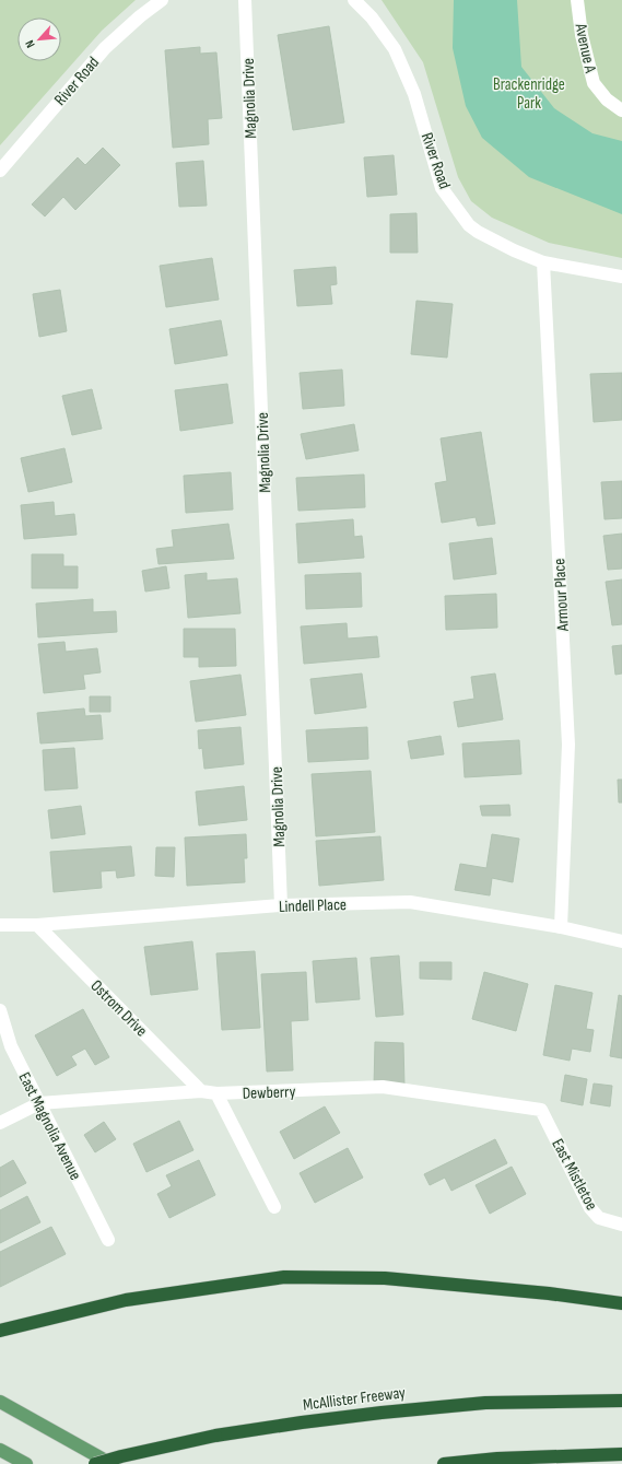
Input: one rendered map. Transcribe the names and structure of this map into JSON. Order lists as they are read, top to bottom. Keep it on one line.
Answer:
{"streets":{"highway":["McAllister Freeway"],"street":["Avenue A","River Road","Magnolia Drive","Armour Place","Lindell Place","Ostrom Drive","Dewberry","East Magnolia Avenue","East Mistletoe"]},"crossings":[["River Road","Armour Place"],["Magnolia Drive","Lindell Place"],["Armour Place","Lindell Place"],["Lindell Place","Ostrom Drive"],["Ostrom Drive","Dewberry"],["Dewberry","East Magnolia Avenue"],["Dewberry","East Mistletoe"]],"parks":["Brackenridge Park"],"north":"bottom left"}
